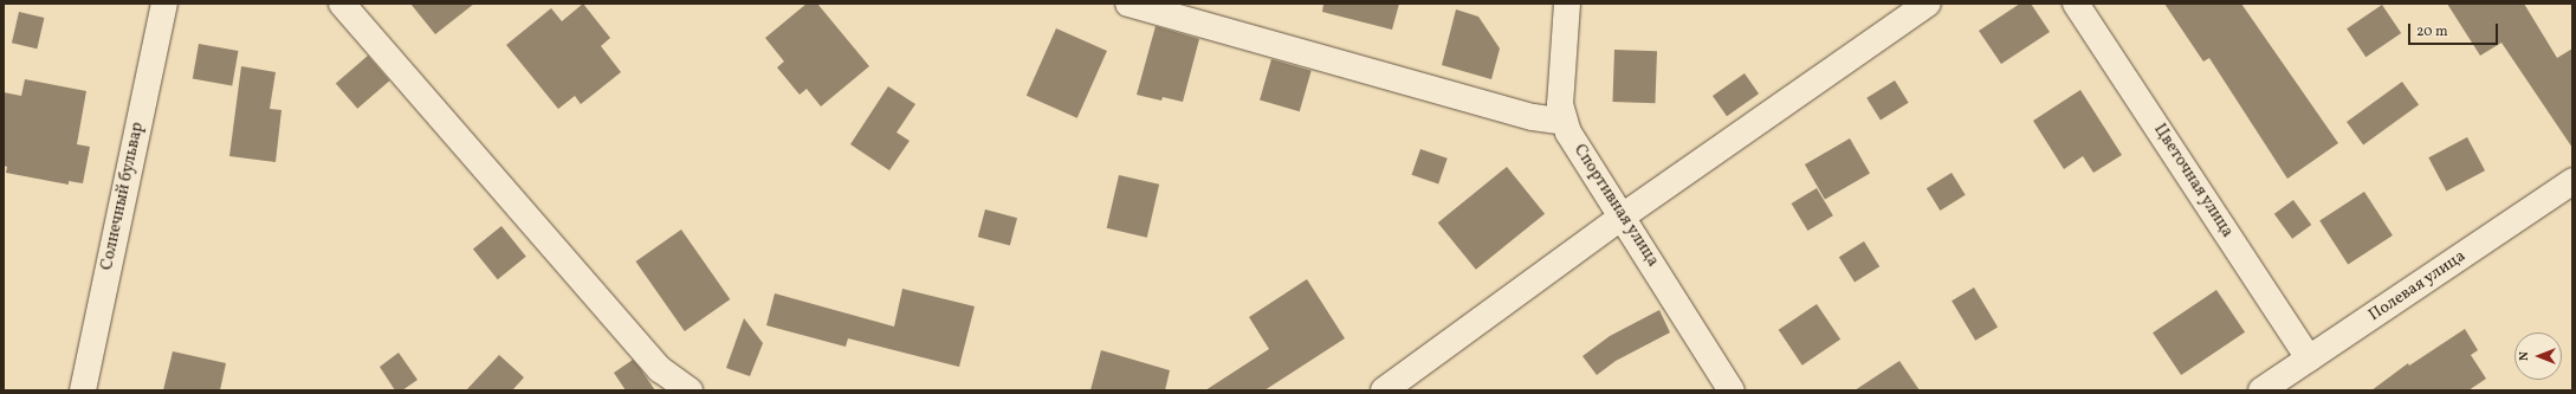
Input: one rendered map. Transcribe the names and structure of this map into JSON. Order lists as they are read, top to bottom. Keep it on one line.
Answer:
{"streets":{"street":["Цветочная улица","Солнечный бульвар","Спортивная улица","Полевая улица"]},"crossings":[["Цветочная улица","Полевая улица"]],"scale_bar":"20 m","north":"left"}
